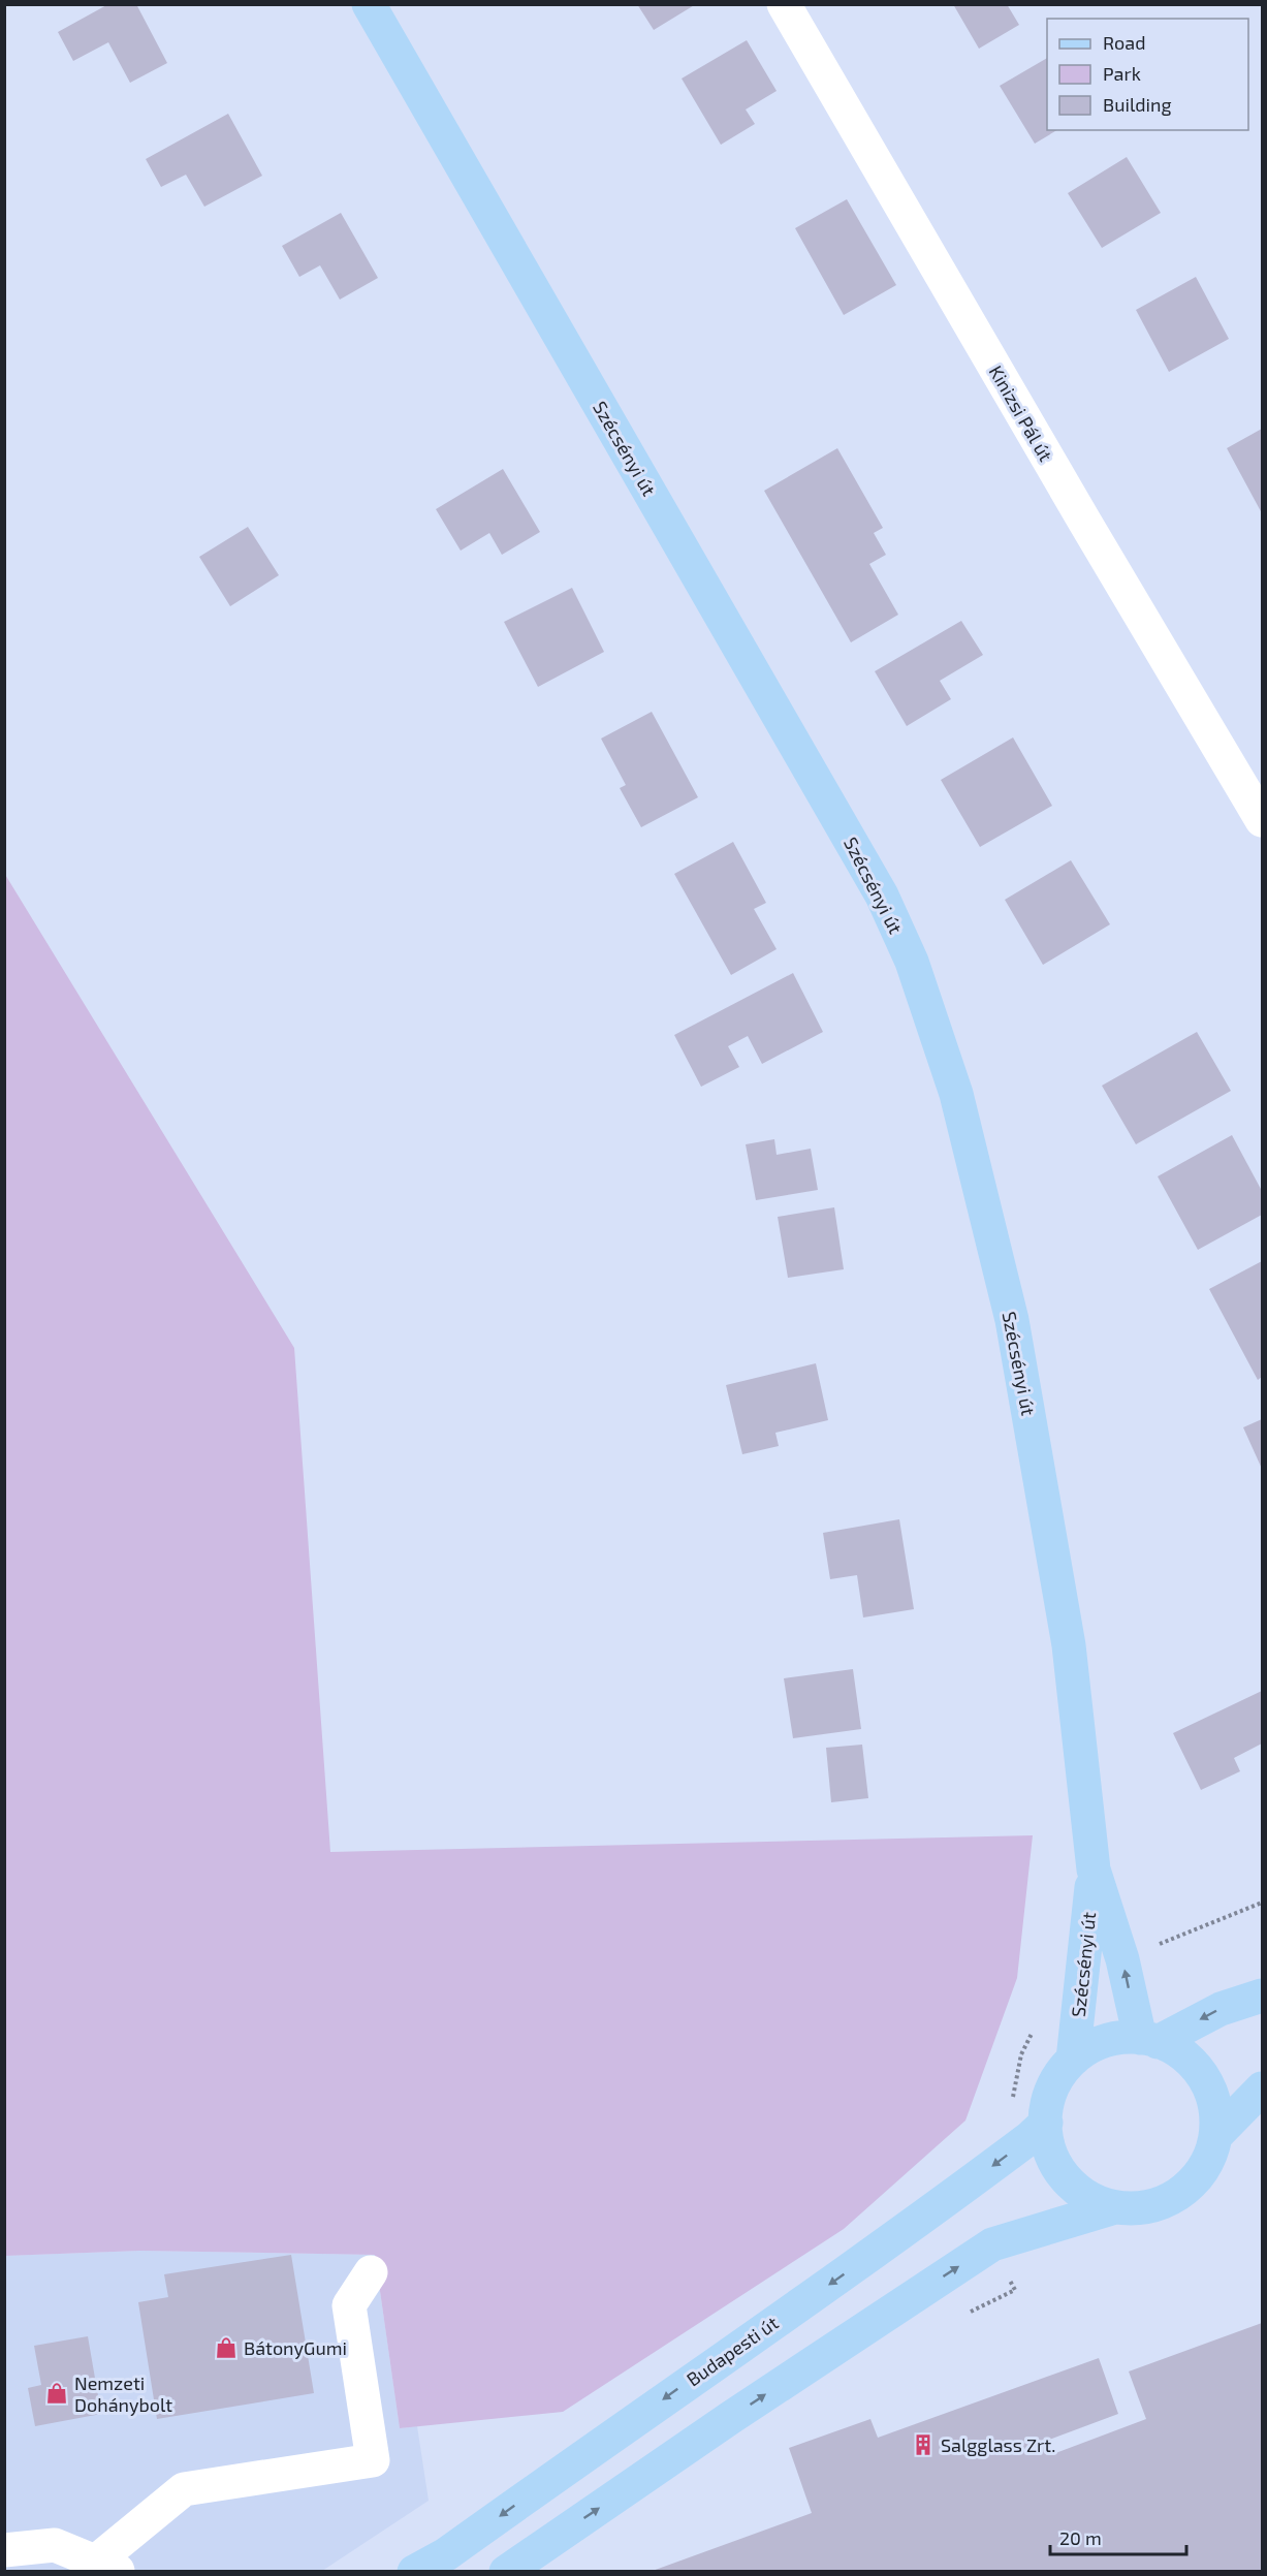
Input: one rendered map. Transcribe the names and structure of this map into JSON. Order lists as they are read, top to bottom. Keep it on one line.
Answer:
{"streets":{"main road":["Szécsényi út","Budapesti út"],"street":["Kinizsi Pál út"]},"crossings":[["Szécsényi út","Budapesti út"]],"places":{"shop":["BátonyGumi","Nemzeti Dohánybolt"],"building":["Salgglass Zrt."]},"legend":["Road","Park","Building"],"scale_bar":"20 m"}
